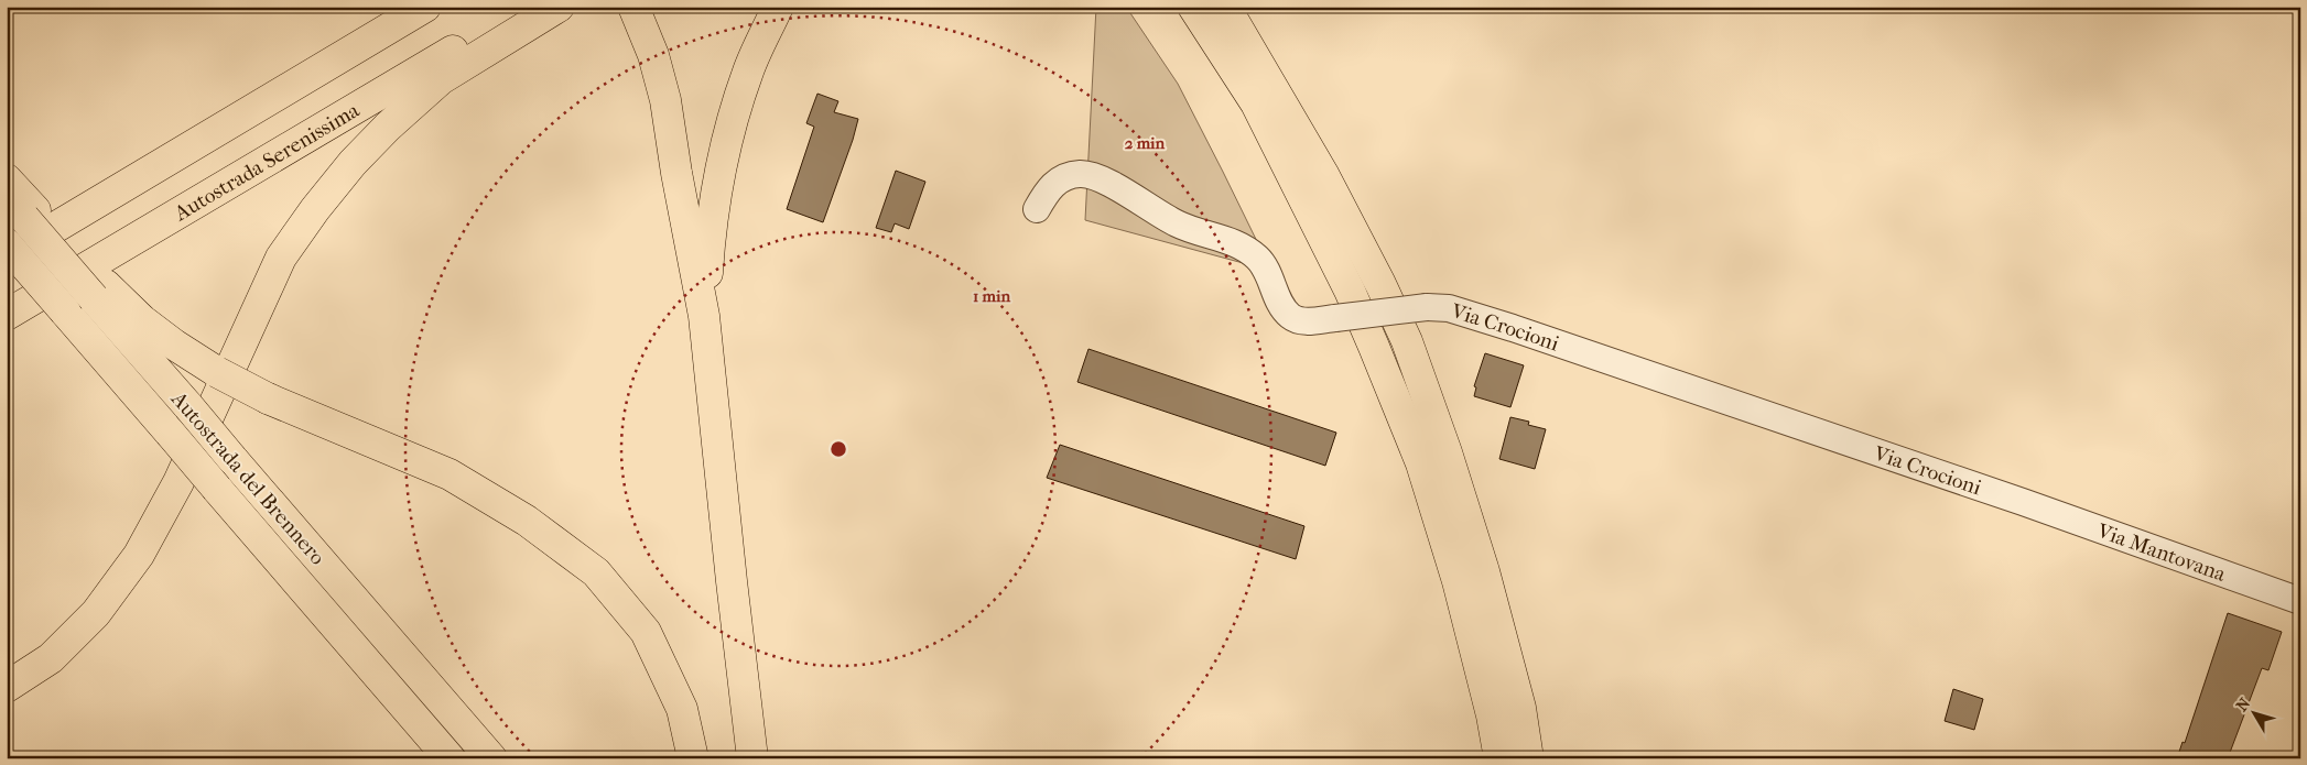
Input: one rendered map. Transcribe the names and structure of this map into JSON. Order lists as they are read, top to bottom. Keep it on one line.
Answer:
{"streets":{"highway":["Autostrada Serenissima","Autostrada del Brennero"],"street":["Via Crocioni","Via Mantovana"]},"crossings":[["Via Crocioni","Via Mantovana"]],"north":"top left","rings":["2 min","1 min"]}
